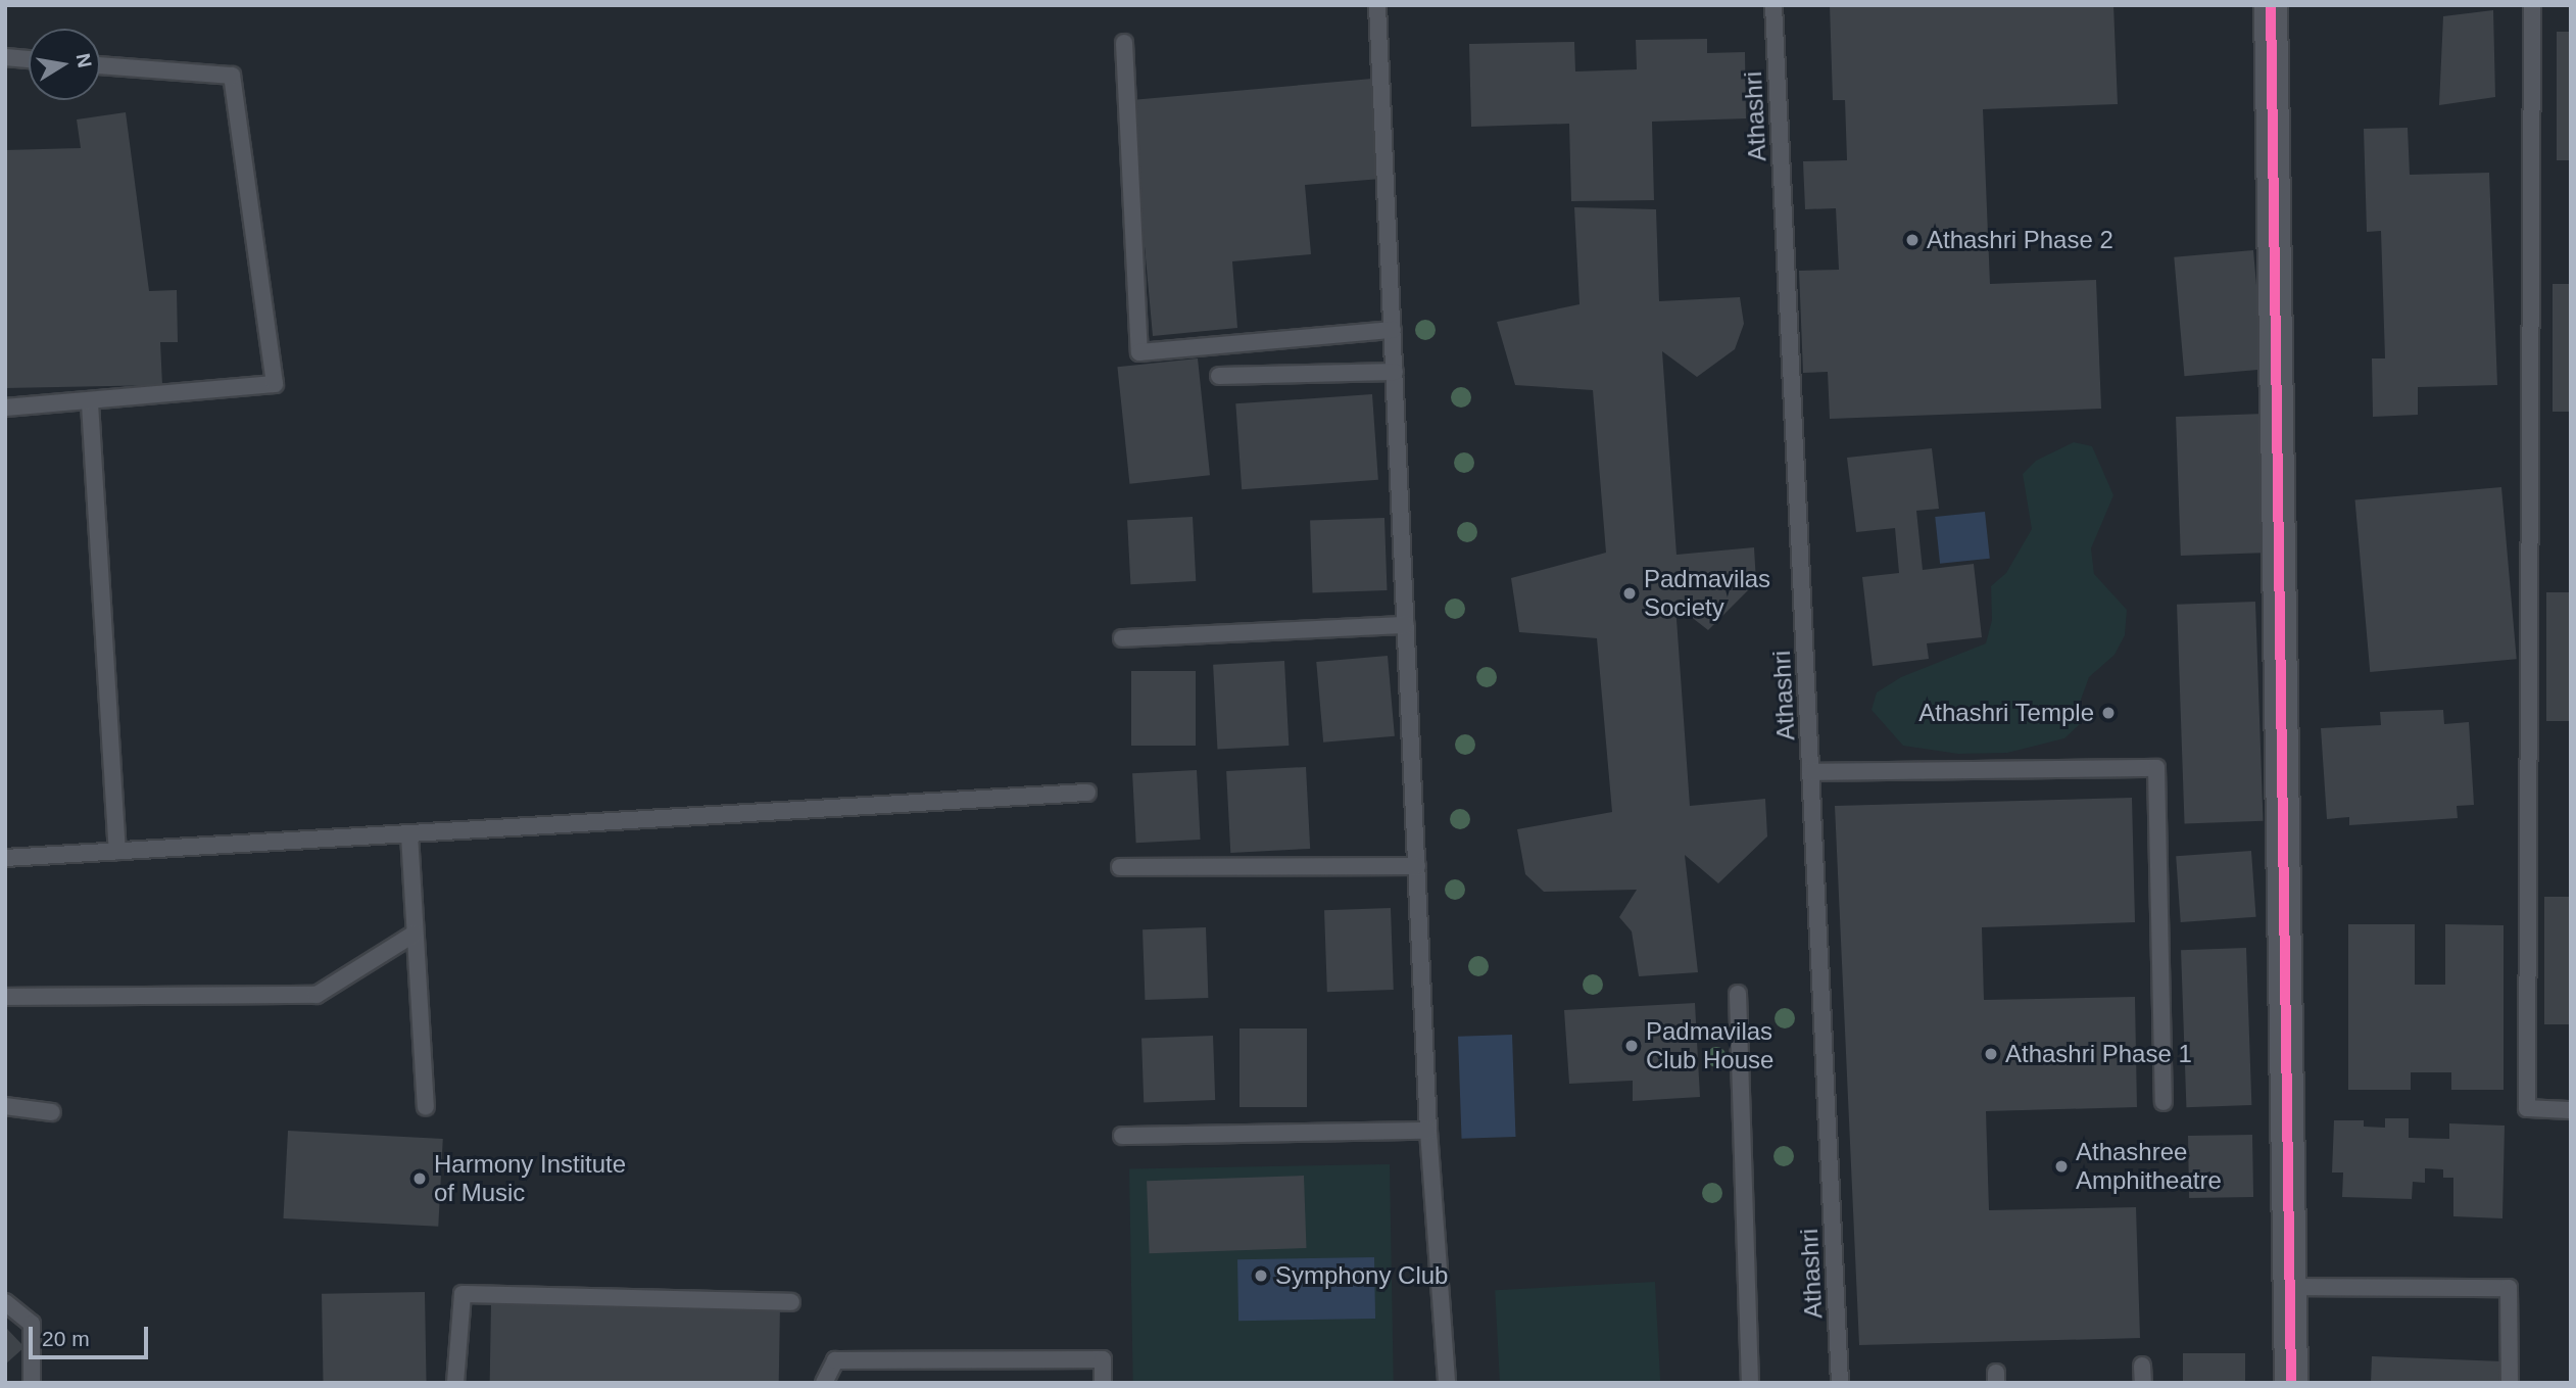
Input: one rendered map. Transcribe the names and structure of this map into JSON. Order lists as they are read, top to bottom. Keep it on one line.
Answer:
{"streets":{"lane":["Athashri"]},"places":["Athashri Phase 2","Padmavilas Society","Athashri Temple","Padmavilas Club House","Athashri Phase 1","Athashree Amphitheatre","Harmony Institute of Music","Symphony Club"],"scale_bar":"20 m","north":"right"}
